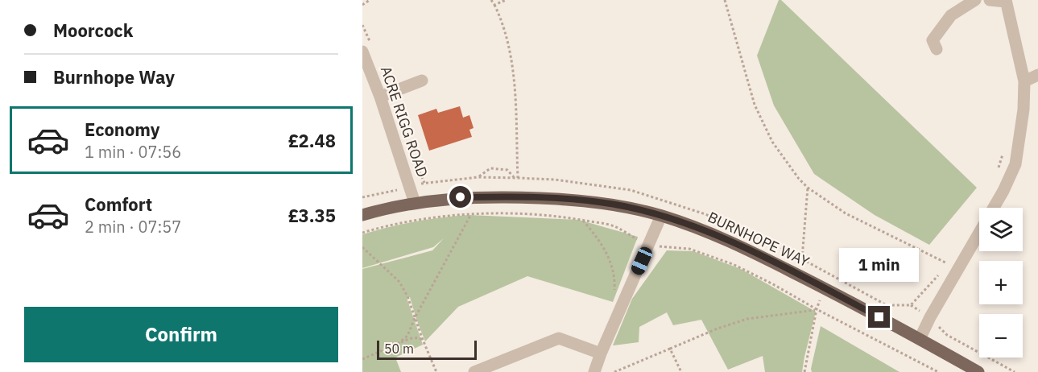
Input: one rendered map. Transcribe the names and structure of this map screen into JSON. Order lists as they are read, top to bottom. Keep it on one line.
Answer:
{"streets":{"main road":["BURNHOPE WAY"],"street":["ACRE RIGG ROAD"]},"crossings":[["ACRE RIGG ROAD","BURNHOPE WAY"]],"scale_bar":"50 m","page":{"banner":["Moorcock","Burnhope Way"],"list":[{"name":"Economy","note":"1 min · 07:56","value":"£2.48"},{"name":"Comfort","note":"2 min · 07:57","value":"£3.35"}],"map_buttons":["+","−"],"bubble":"1 min","buttons":"Confirm","scale":"50 m"}}
